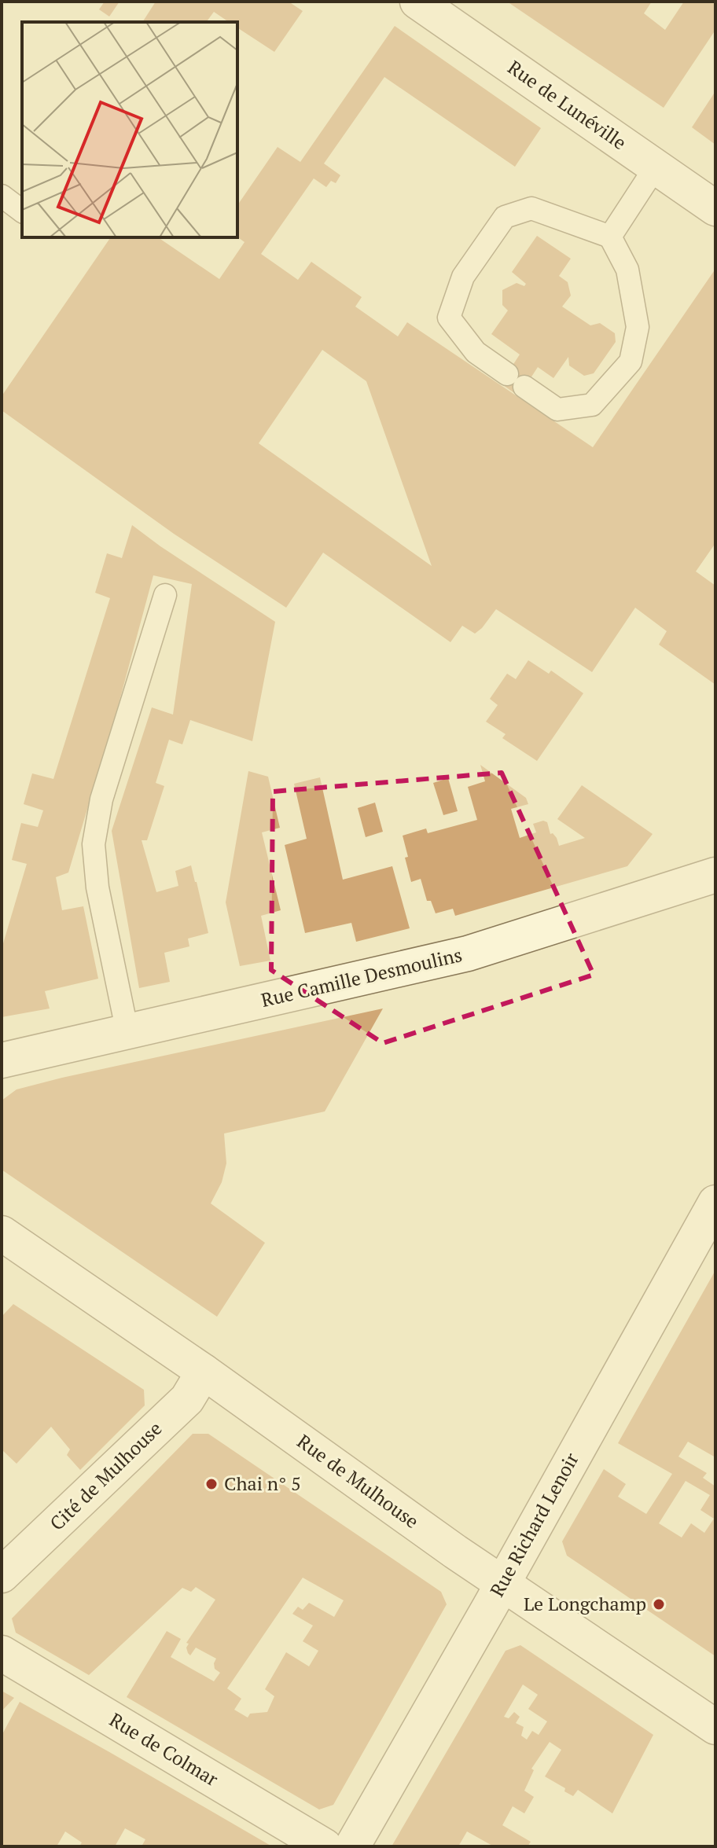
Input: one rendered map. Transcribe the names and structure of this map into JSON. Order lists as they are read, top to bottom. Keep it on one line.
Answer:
{"streets":{"street":["Rue de Lunéville","Rue Camille Desmoulins","Cité de Mulhouse","Rue de Mulhouse","Rue Richard Lenoir","Rue de Colmar"]},"crossings":[["Cité de Mulhouse","Rue de Mulhouse"],["Rue de Mulhouse","Rue Richard Lenoir"]],"places":["Chai n° 5","Le Longchamp"]}
